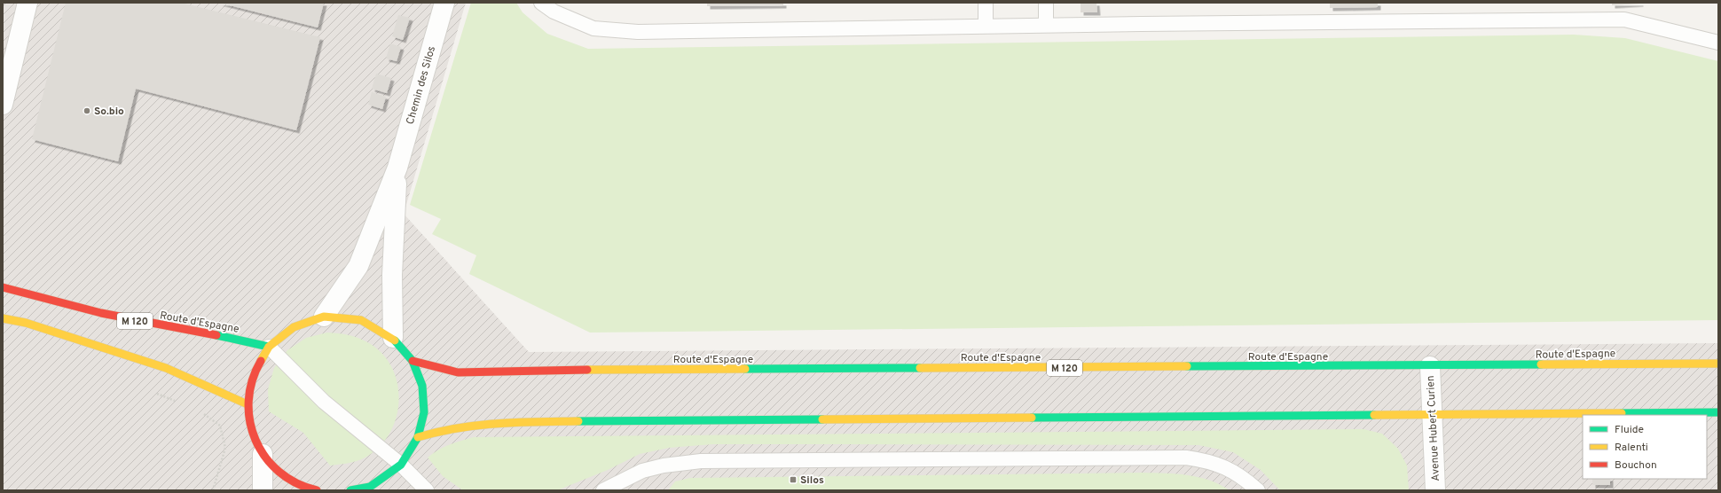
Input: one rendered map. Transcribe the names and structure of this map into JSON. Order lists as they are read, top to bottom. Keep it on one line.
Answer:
{"streets":{"main road":["M 120","Route d'Espagne"],"street":["Chemin des Silos","Avenue Hubert Curien"]},"crossings":[["Route d'Espagne","Avenue Hubert Curien"]],"places":{"other":["So.bio"],"transit":["Silos"]},"legend":["Fluide","Ralenti","Bouchon"]}
